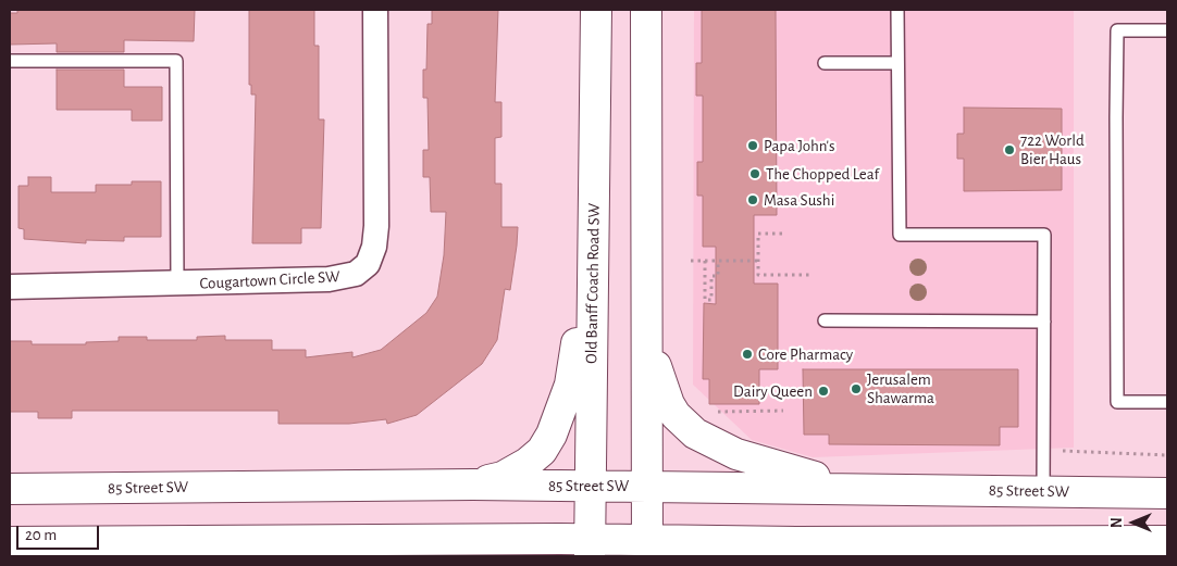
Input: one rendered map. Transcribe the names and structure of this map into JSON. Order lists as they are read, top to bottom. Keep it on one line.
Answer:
{"streets":{"main road":["Old Banff Coach Road SW","85 Street SW"],"street":["Cougartown Circle SW"]},"crossings":[["Old Banff Coach Road SW","85 Street SW"]],"places":["Papa John's","722 World Bier Haus","The Chopped Leaf","Masa Sushi","Core Pharmacy","Jerusalem Shawarma","Dairy Queen"],"scale_bar":"20 m","north":"left"}
